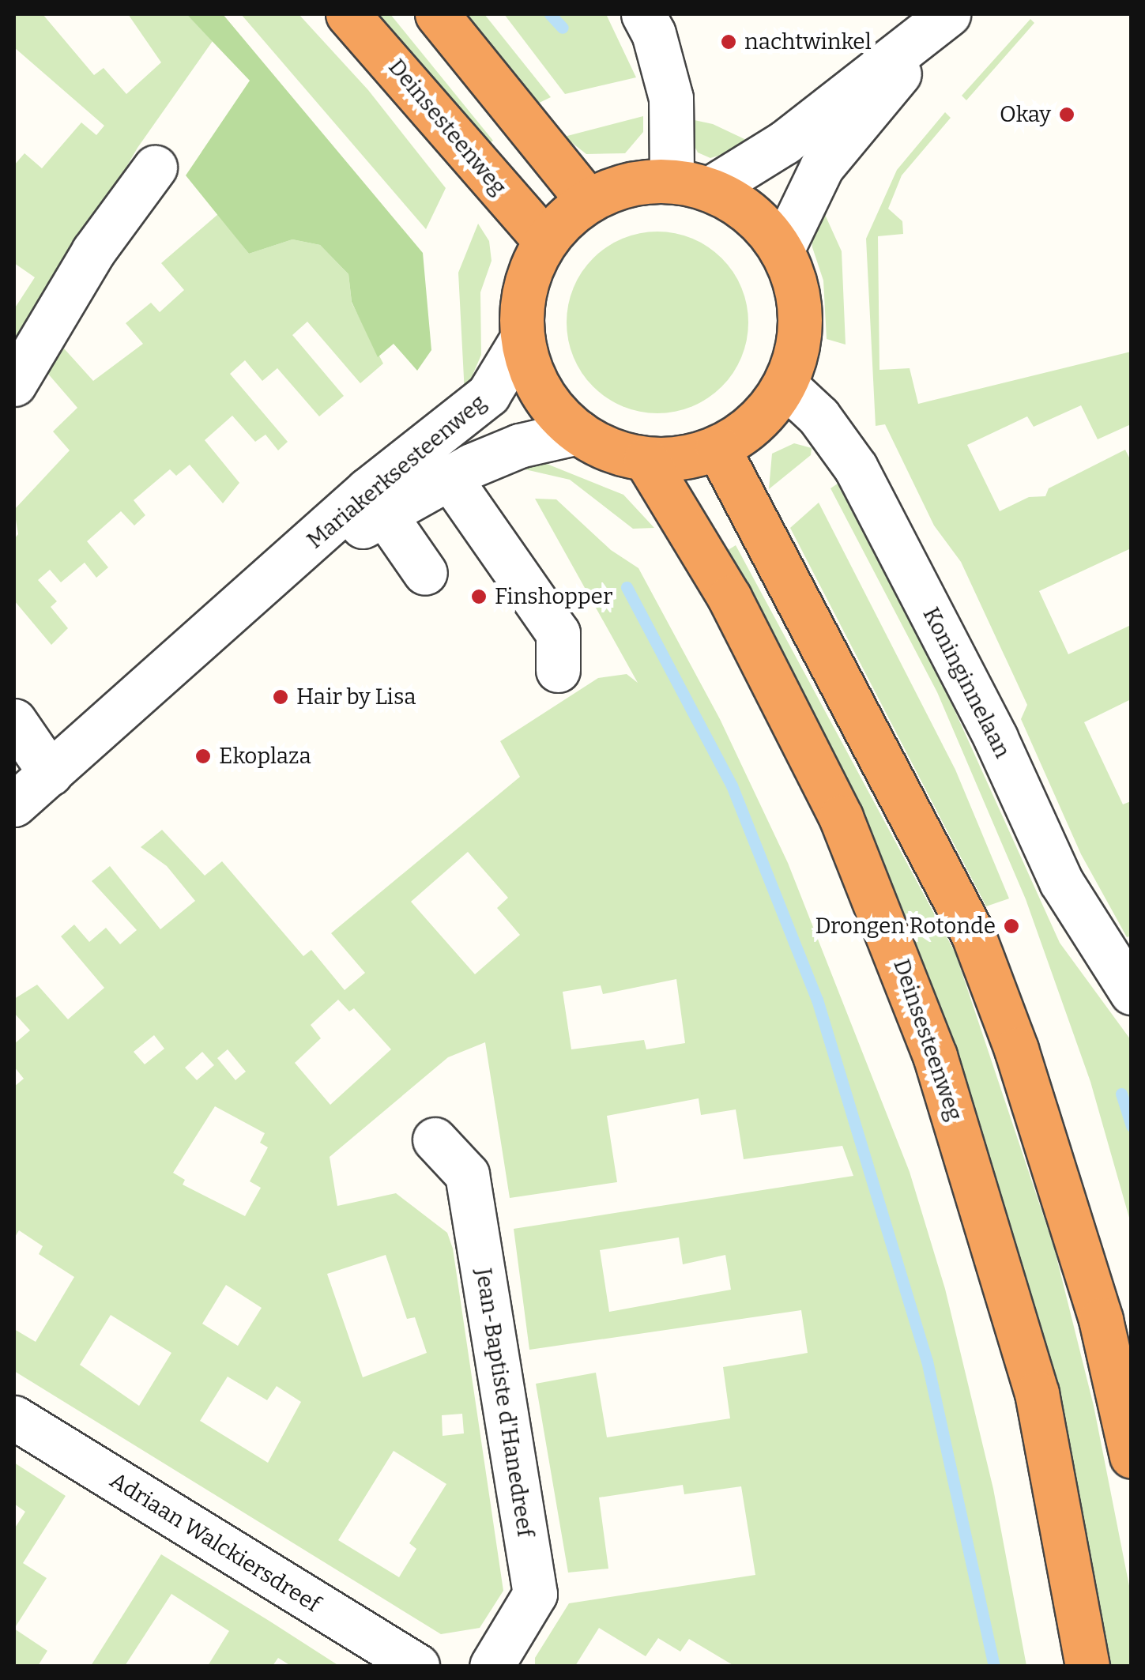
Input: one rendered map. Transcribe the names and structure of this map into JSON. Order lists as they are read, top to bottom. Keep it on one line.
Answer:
{"streets":{"highway":["Deinsesteenweg"],"street":["Mariakerksesteenweg","Koninginnelaan","Jean-Baptiste d'Hanedreef","Adriaan Walckiersdreef"]},"crossings":[["Deinsesteenweg","Mariakerksesteenweg"],["Deinsesteenweg","Koninginnelaan"],["Mariakerksesteenweg","Koninginnelaan"]],"places":["nachtwinkel","Okay","Finshopper","Hair by Lisa","Ekoplaza","Drongen Rotonde"]}
